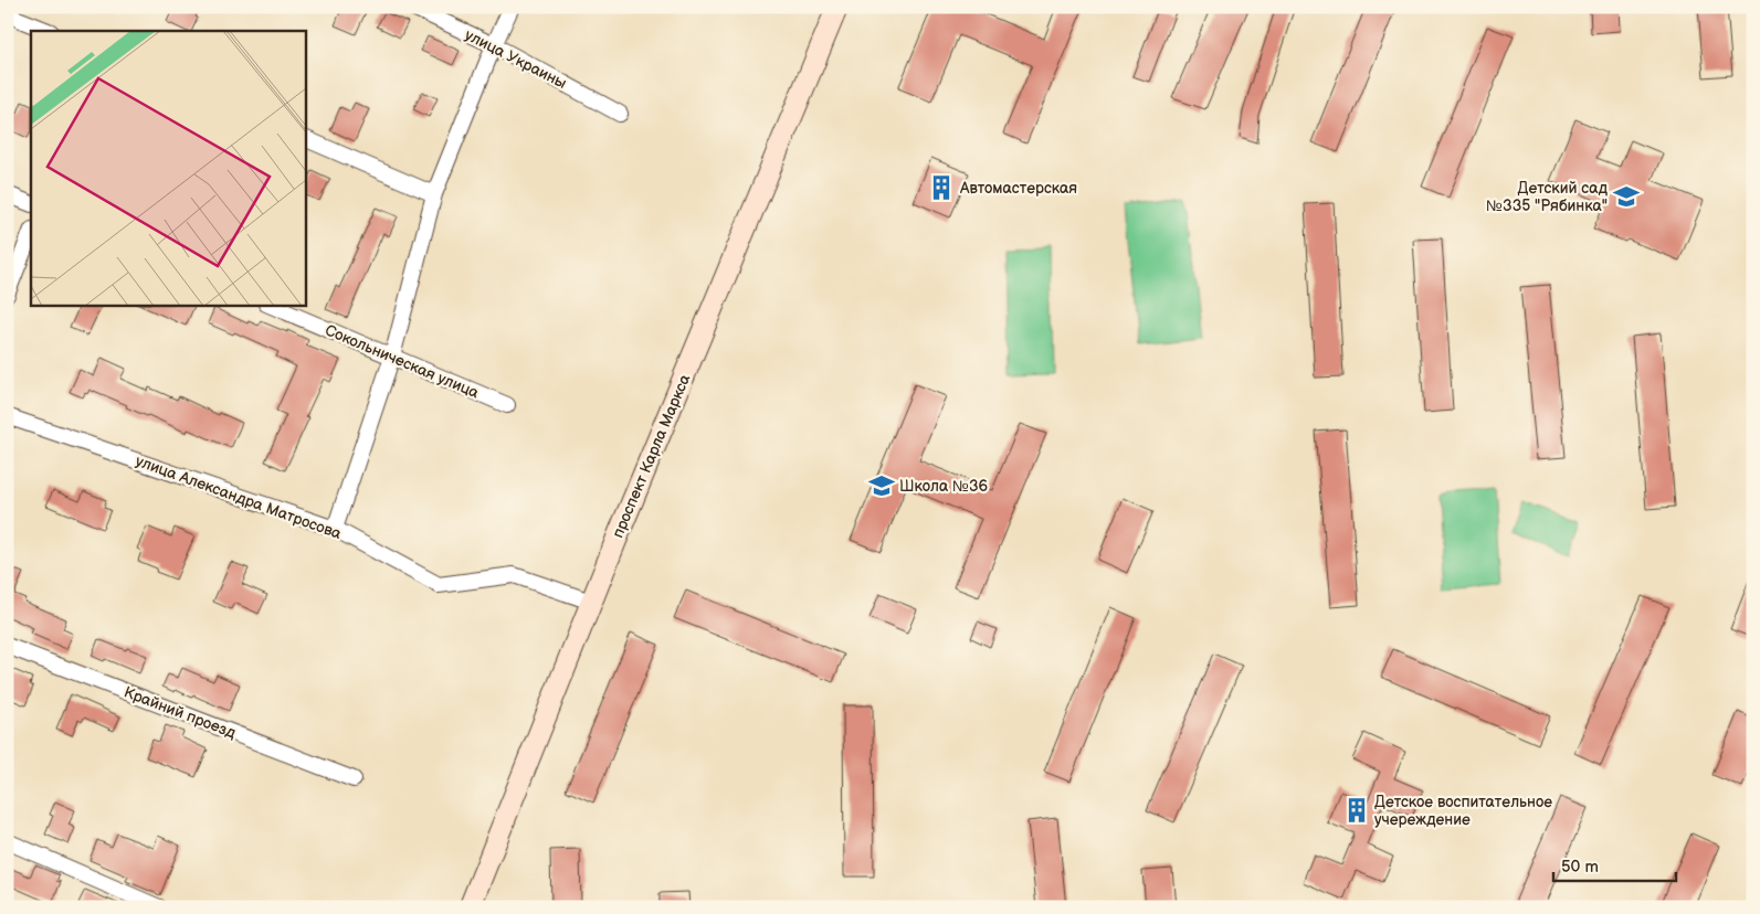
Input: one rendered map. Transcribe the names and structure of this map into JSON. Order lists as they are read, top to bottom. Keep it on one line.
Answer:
{"streets":{"street":["улица Украины","Сокольническая улица","проспект Карла Маркса","улица Александра Матросова","Крайний проезд"]},"crossings":[["проспект Карла Маркса","улица Александра Матросова"]],"places":{"building":["Автомастерская","Детское воспитательное учереждение"],"school or university":["Детский сад №335 \"Рябинка\"","Школа №36"]},"scale_bar":"50 m"}
